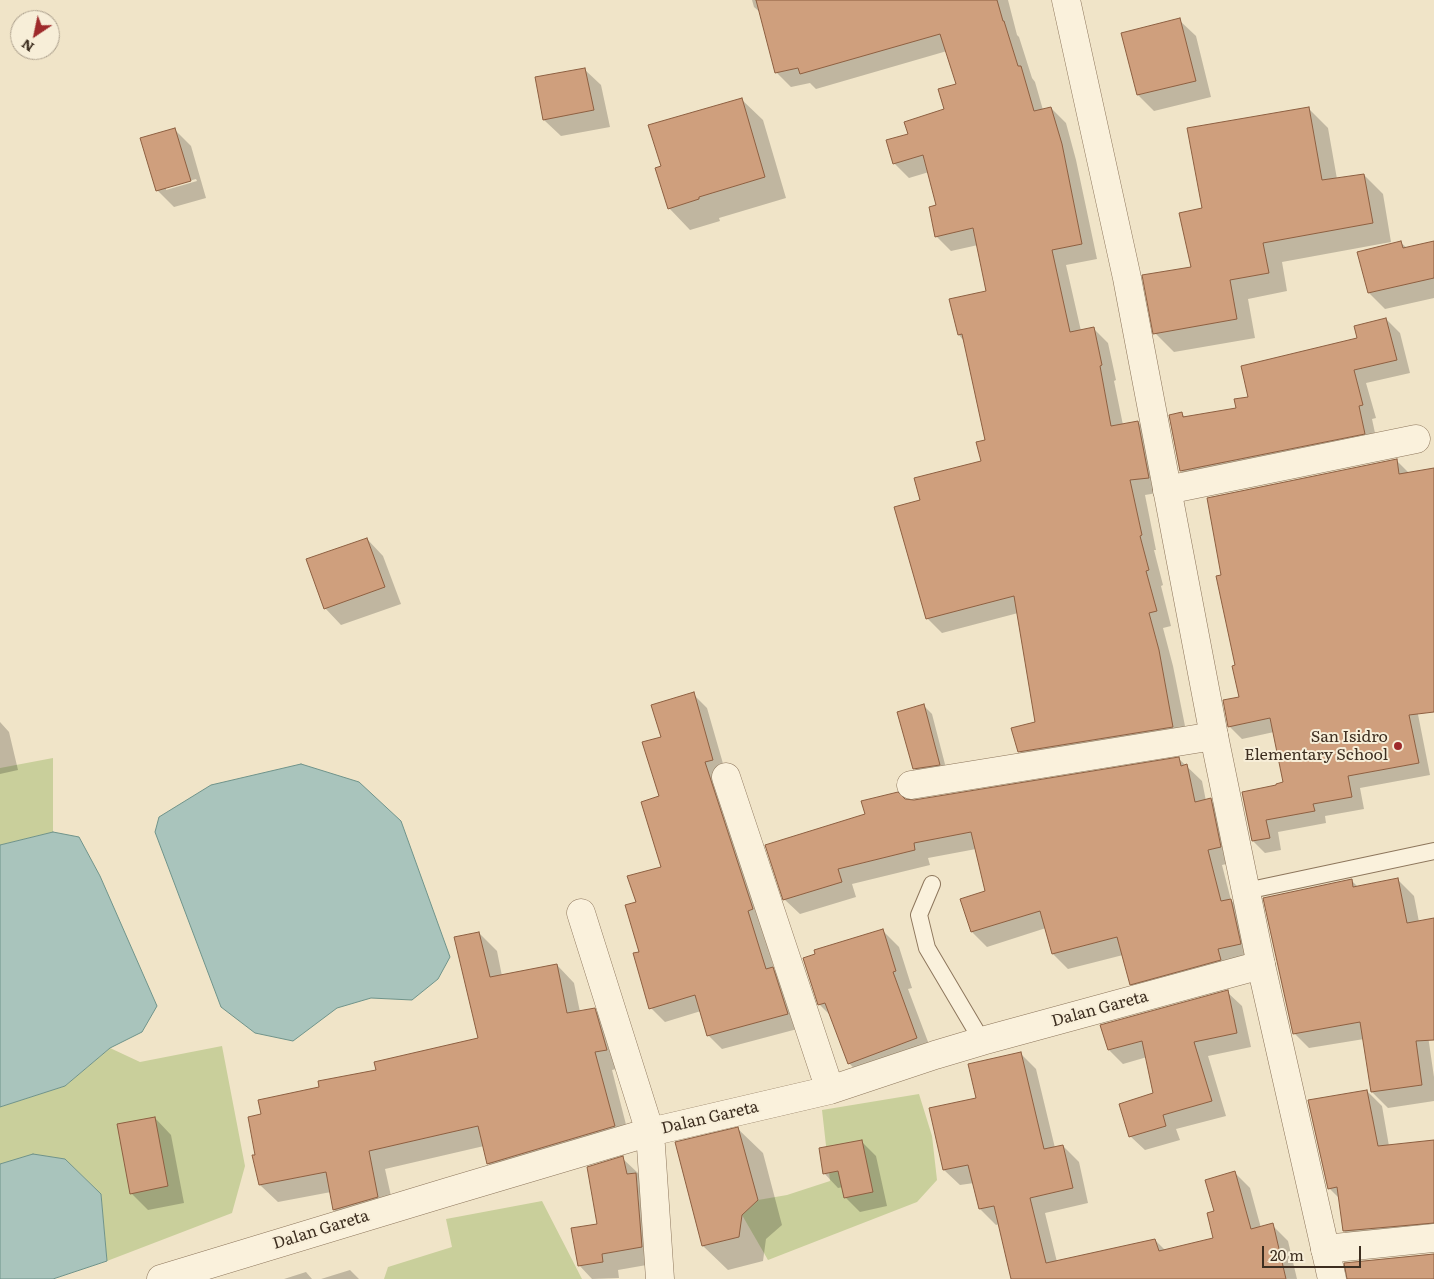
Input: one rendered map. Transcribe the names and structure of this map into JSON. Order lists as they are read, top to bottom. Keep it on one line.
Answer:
{"streets":{"street":["Dalan Gareta"]},"places":["San Isidro Elementary School"],"scale_bar":"20 m","north":"bottom left"}
